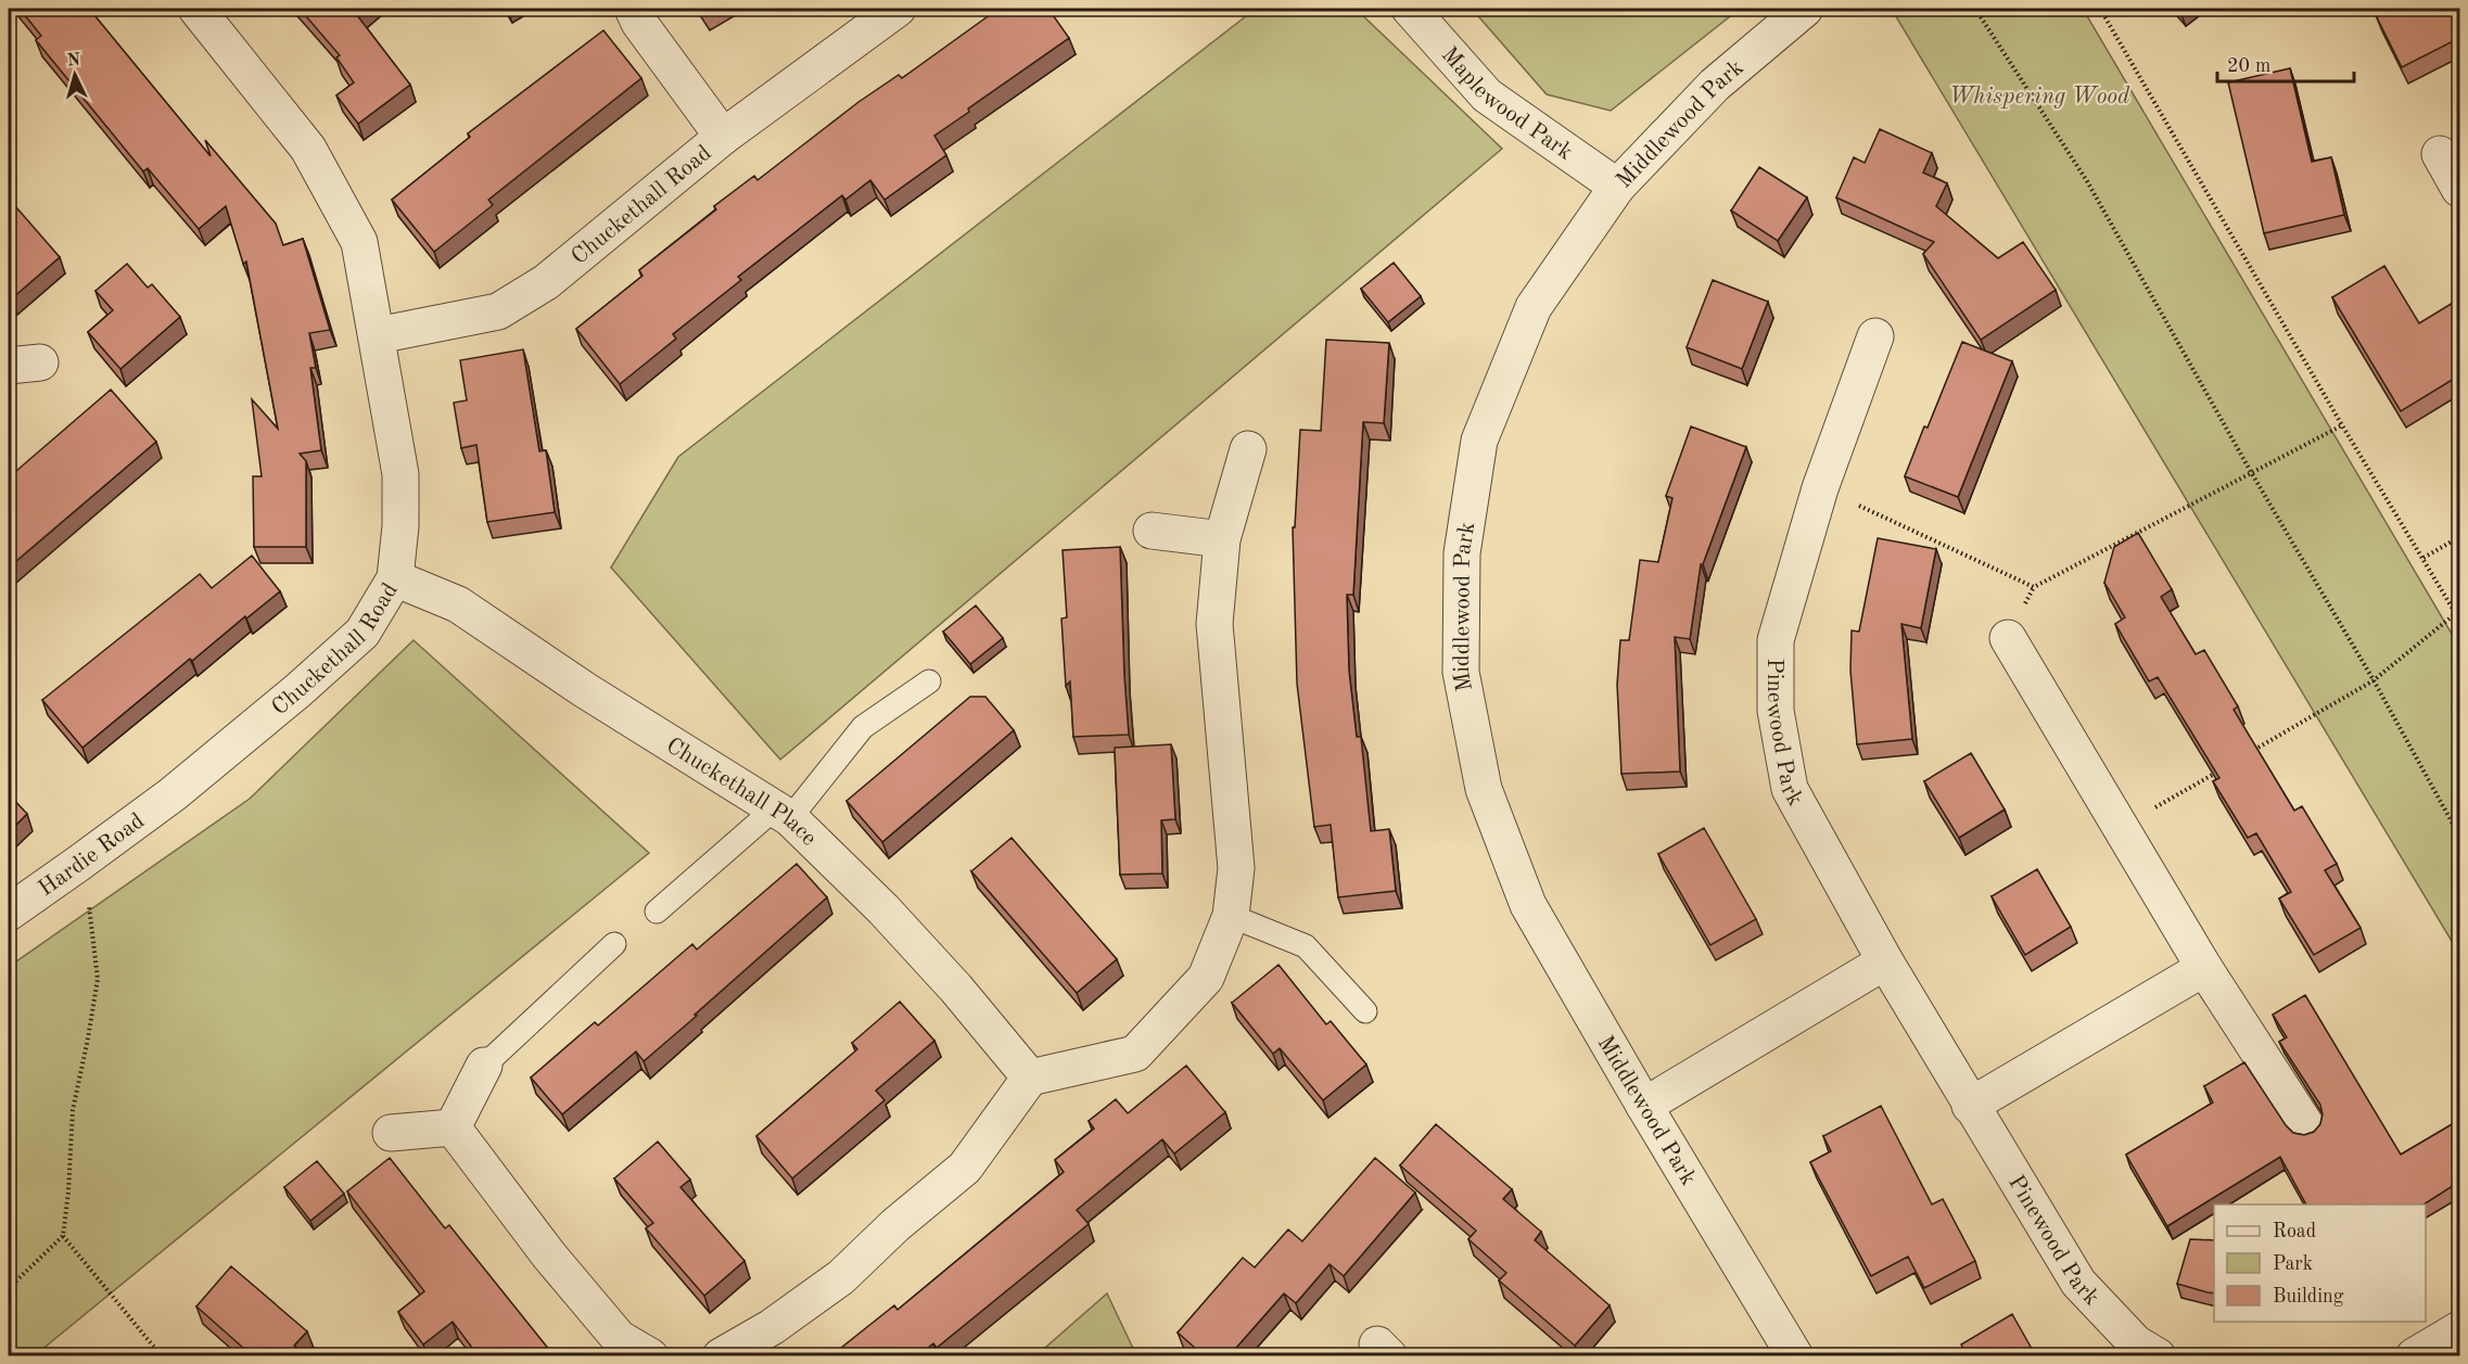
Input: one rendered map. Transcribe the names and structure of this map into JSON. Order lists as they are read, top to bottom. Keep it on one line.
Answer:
{"streets":{"street":["Maplewood Park","Middlewood Park","Chuckethall Road","Pinewood Park","Chuckethall Place","Hardie Road"]},"crossings":[["Maplewood Park","Middlewood Park"],["Chuckethall Road","Chuckethall Place"],["Chuckethall Road","Hardie Road"]],"parks":["Whispering Wood"],"legend":["Road","Park","Building"],"scale_bar":"20 m","north":"top"}
